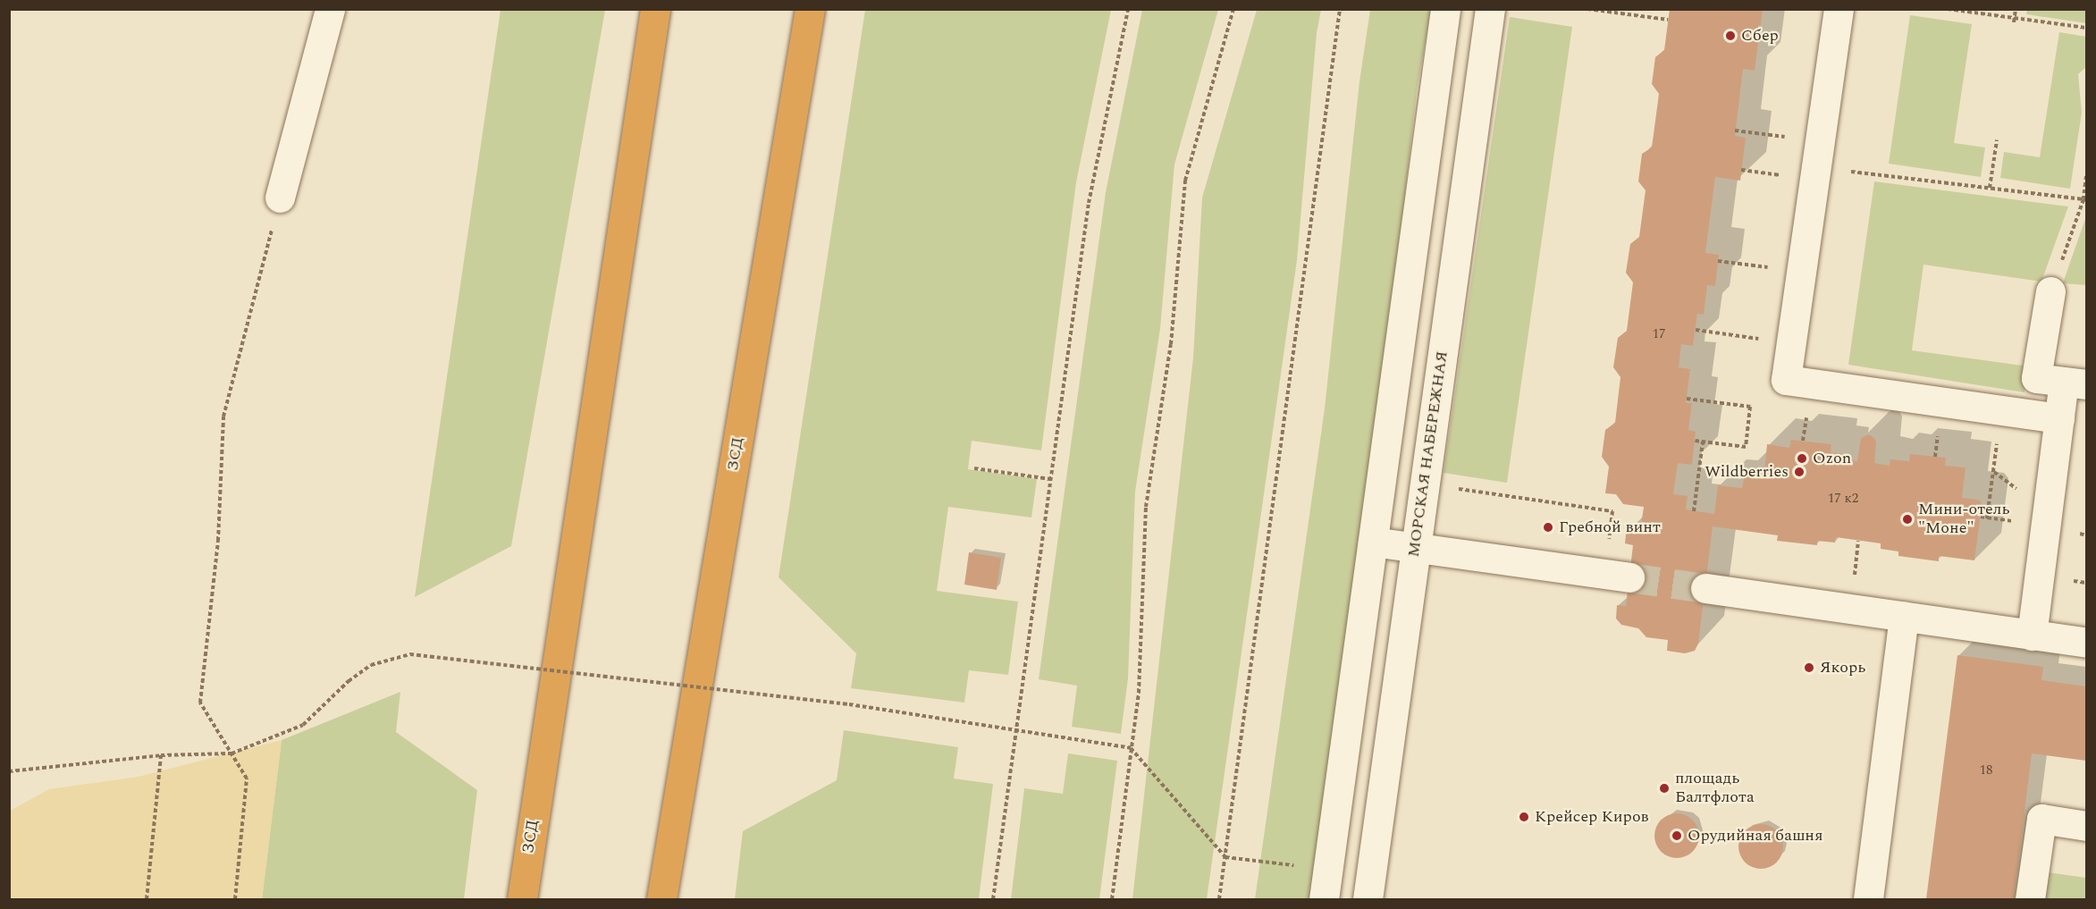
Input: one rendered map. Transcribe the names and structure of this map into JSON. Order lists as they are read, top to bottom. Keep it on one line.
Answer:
{"streets":{"highway":["ЗСД"],"street":["МОРСКАЯ НАБЕРЕЖНАЯ"]},"places":["Сбер","Ozon","Wildberries","Мини-отель \"Моне\"","Гребной винт","Якорь","площадь Балтфлота","Крейсер Киров","Орудийная башня"],"house_numbers":["17","17 к2","18"]}
